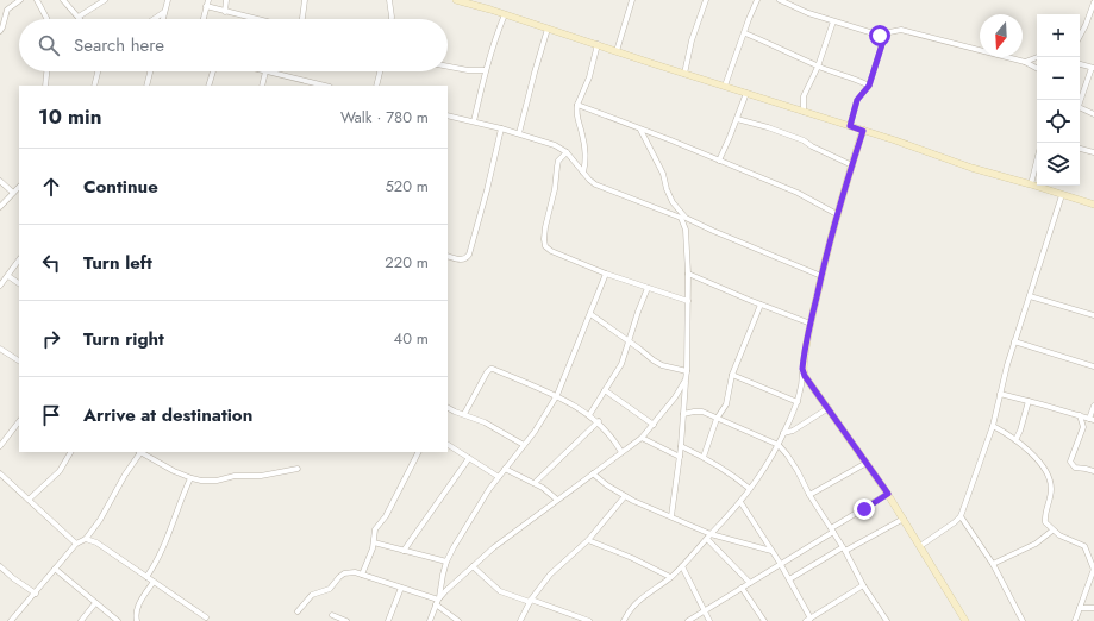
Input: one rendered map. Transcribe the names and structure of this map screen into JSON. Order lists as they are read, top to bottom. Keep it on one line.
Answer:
{"north":"bottom","page":{"map_buttons":["+","−"],"search":"Search here","heading":["10 min","Walk · 780 m"],"list":[["Continue","520 m"],["Turn left","220 m"],["Turn right","40 m"],"Arrive at destination"]}}
